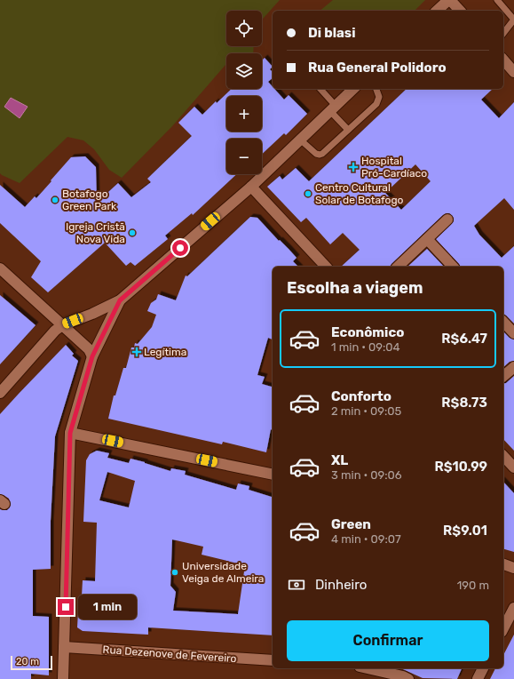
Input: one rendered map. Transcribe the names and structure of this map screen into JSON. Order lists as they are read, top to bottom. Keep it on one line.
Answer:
{"streets":{"street":["Rua Dezenove de Fevereiro"]},"places":{"health":["Hospital Pró-Cardíaco","Legítima"],"other":["Centro Cultural Solar de Botafogo","Botafogo Green Park","Igreja Cristã Nova Vida","Universidade Veiga de Almeira"]},"scale_bar":"20 m","page":{"map_buttons":["+","−"],"banner":["Di blasi","Rua General Polidoro"],"heading":"Escolha a viagem","list":[{"name":"Econômico","note":"1 min · 09:04","value":"R$6.47"},{"name":"Conforto","note":"2 min · 09:05","value":"R$8.73"},{"name":"XL","note":"3 min · 09:06","value":"R$10.99"},{"name":"Green","note":"4 min · 09:07","value":"R$9.01"}],"pay":["Dinheiro","190 m"],"bubble":"1 min","buttons":"Confirmar","scale":"20 m"}}
